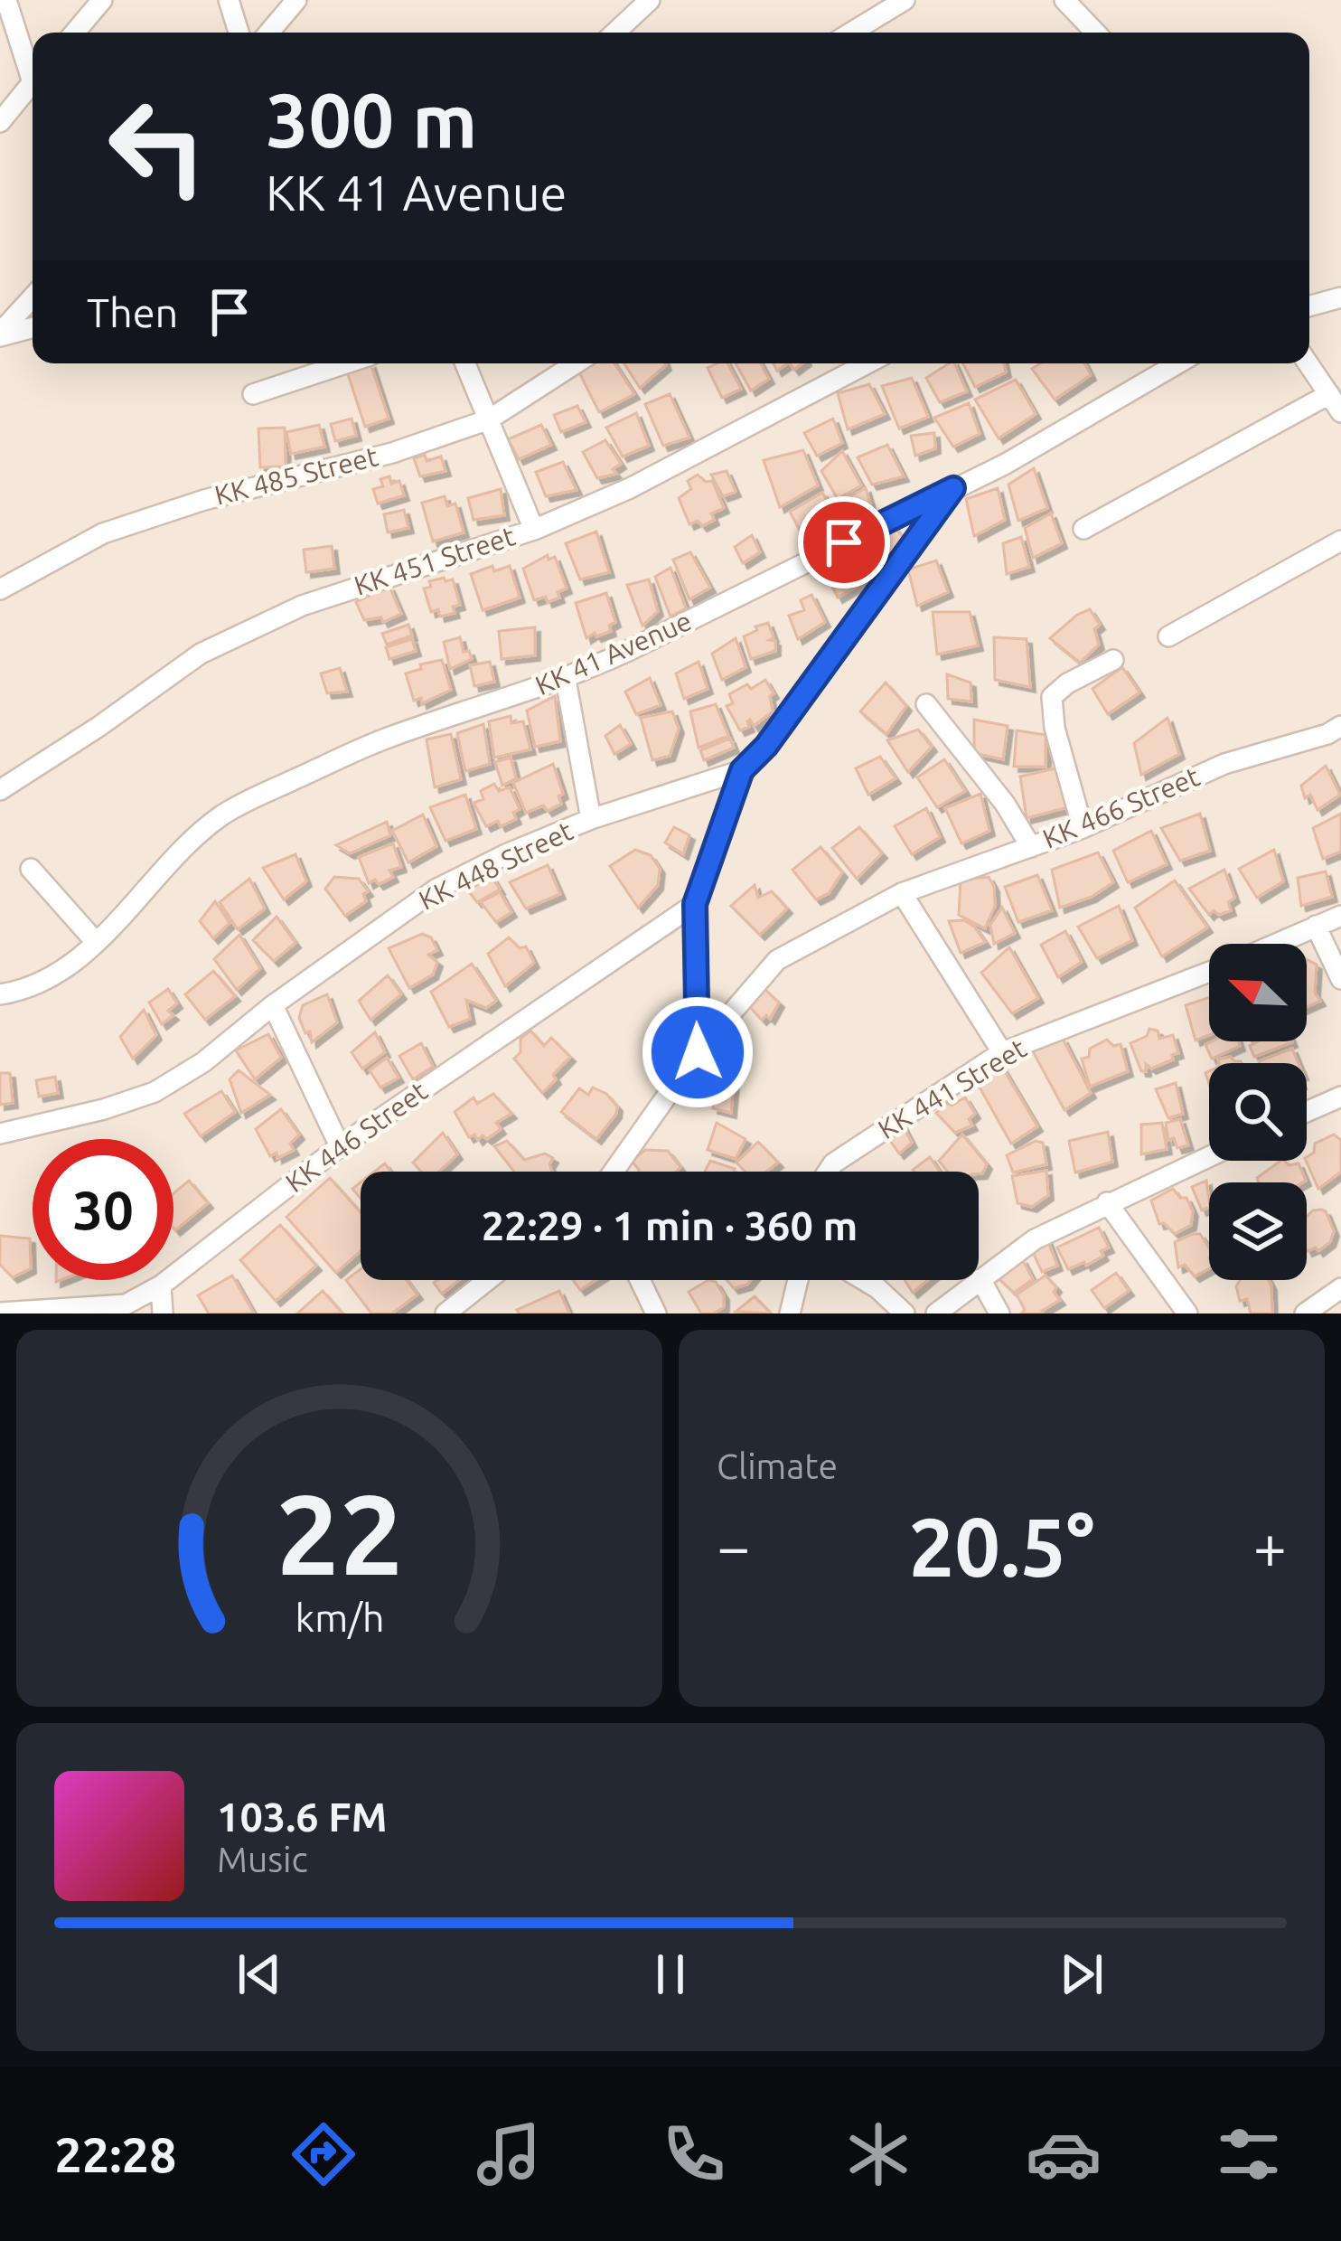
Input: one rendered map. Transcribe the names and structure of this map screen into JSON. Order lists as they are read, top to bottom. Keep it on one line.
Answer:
{"streets":{"street":["KK 485 Street","KK 451 Street","KK 41 Avenue","KK 466 Street","KK 448 Street","KK 441 Street","KK 446 Street"]},"north":"top left","page":{"turn":["300 m","KK 41 Avenue"],"then":"Then","limit":"30","trip":"22:29 · 1 min · 360 m","tile":"Climate","heat":["−","20.5°","+"],"song":["103.6 FM","Music"],"tabs":"22:28","gauge":["22","km/h"]}}
